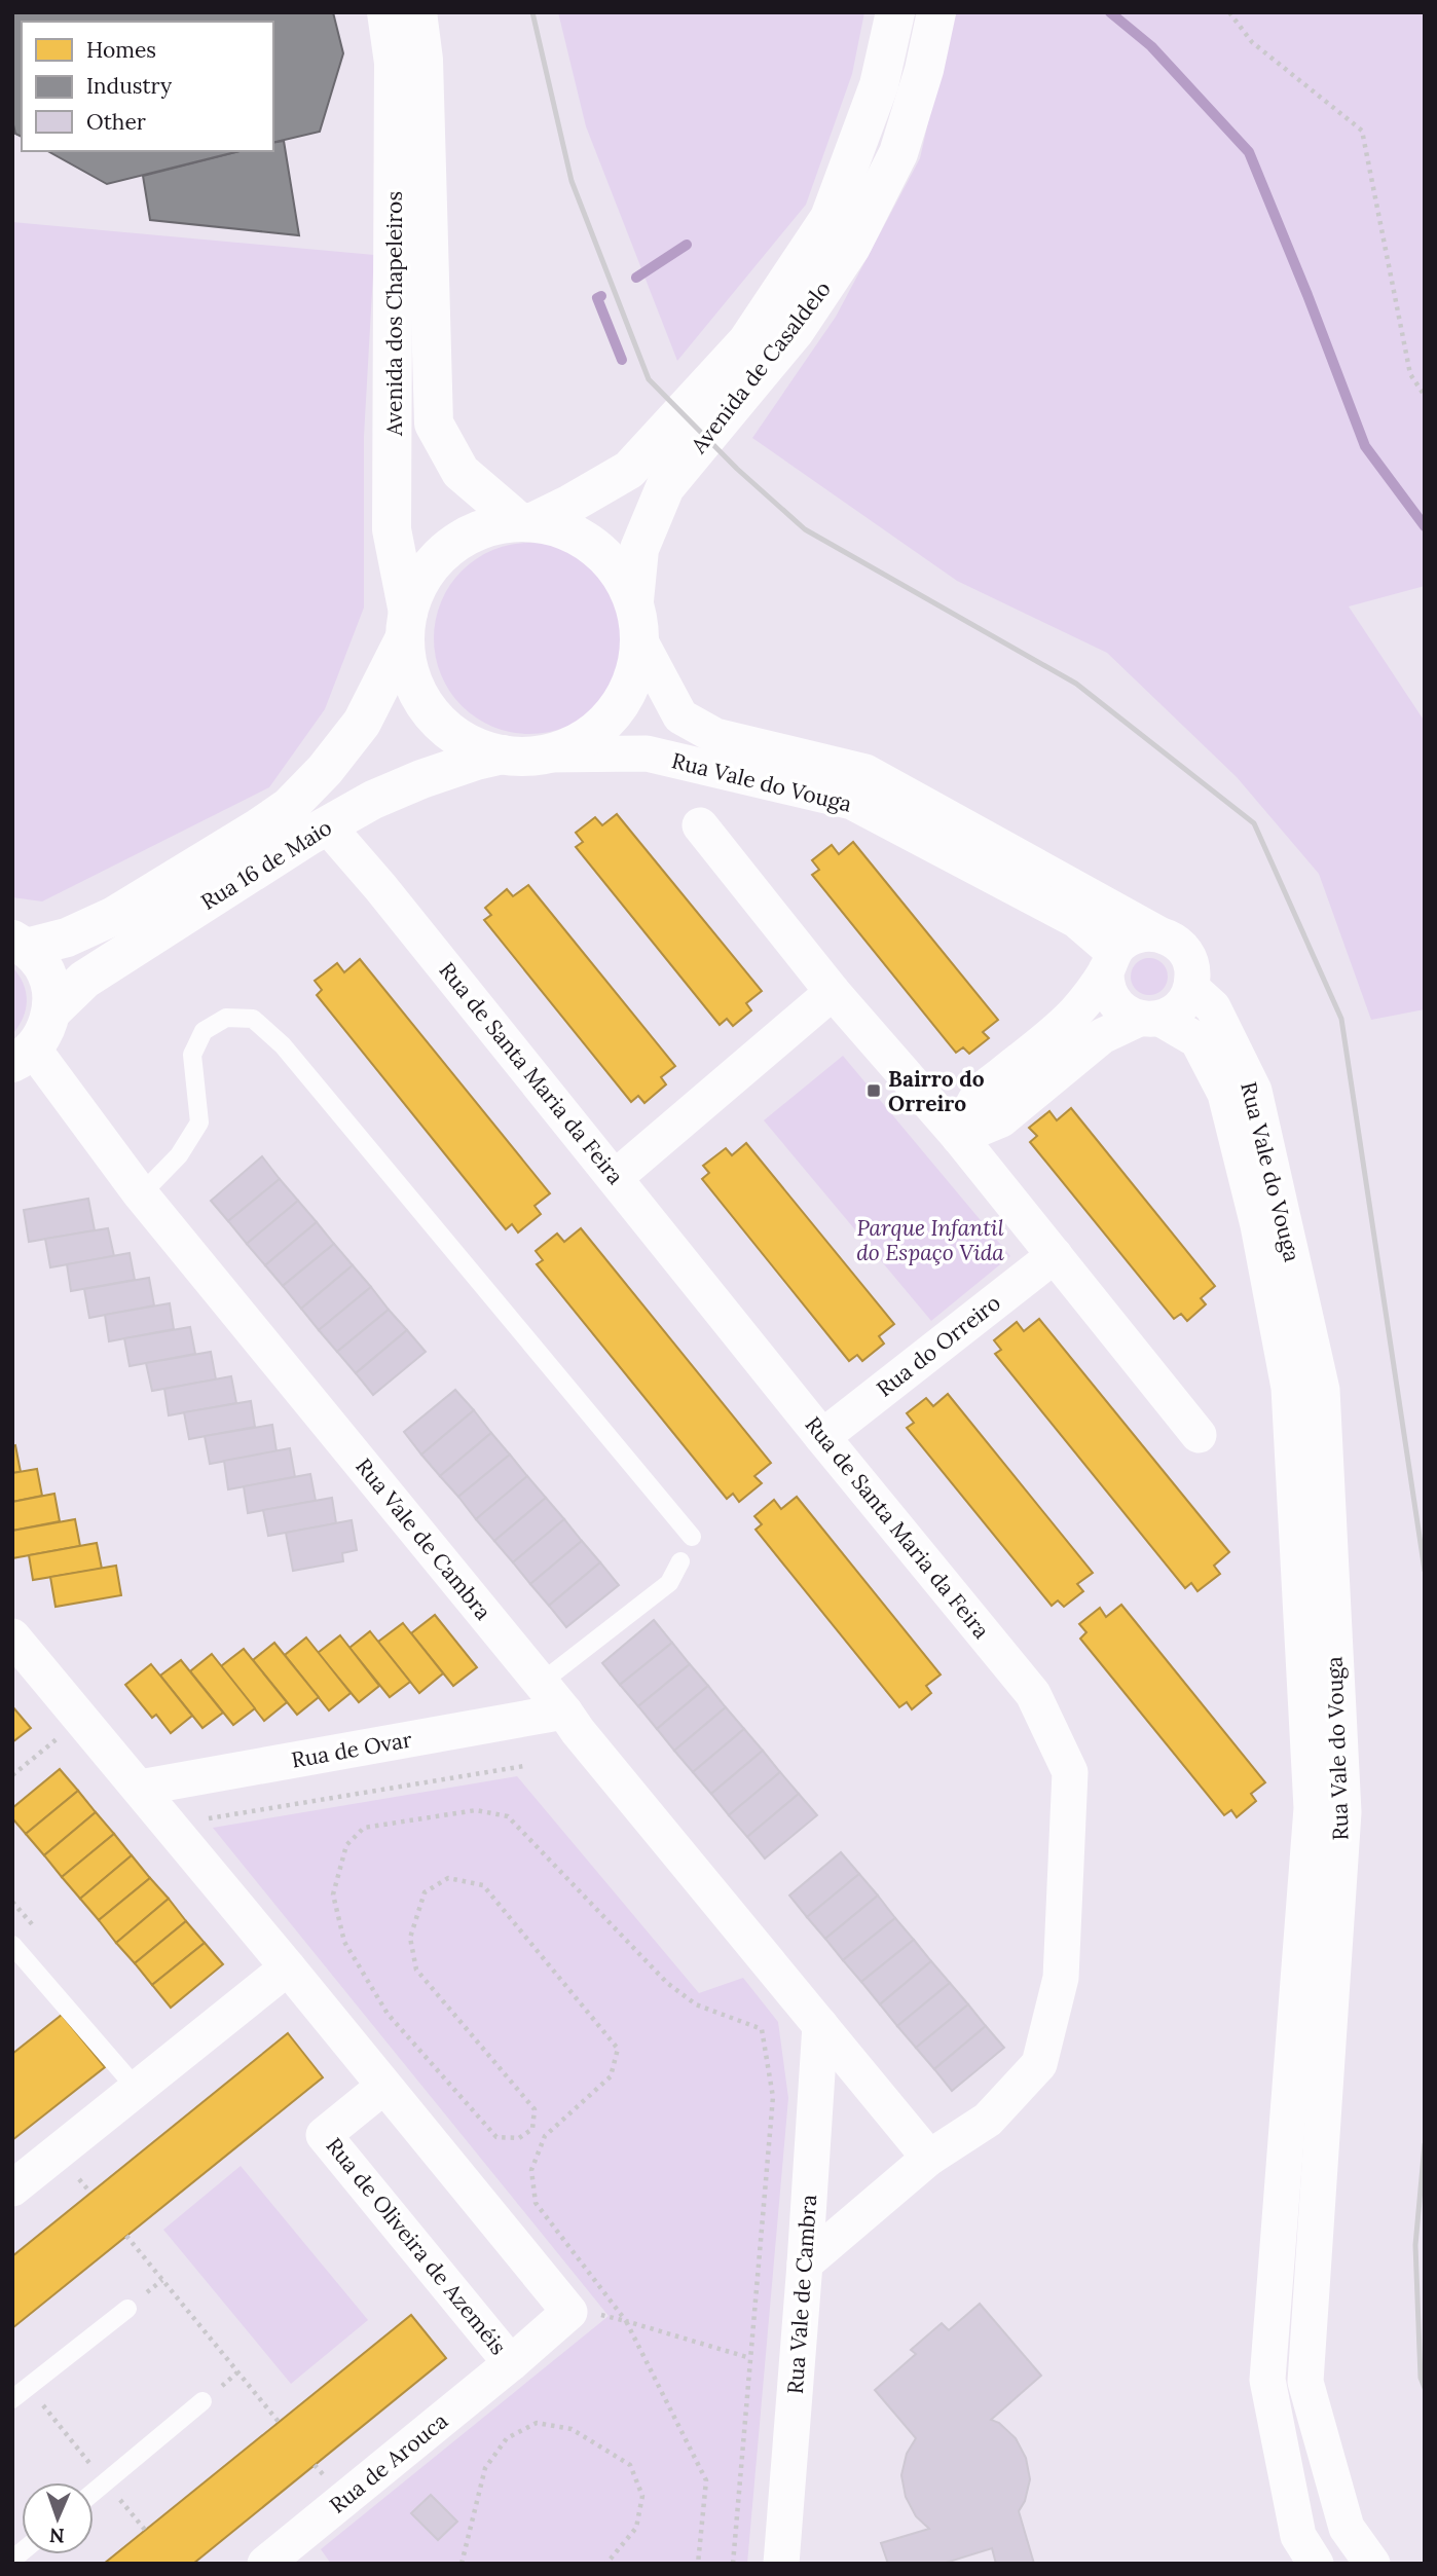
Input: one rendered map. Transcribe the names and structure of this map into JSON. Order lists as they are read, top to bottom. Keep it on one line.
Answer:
{"streets":{"street":["Avenida dos Chapeleiros","Avenida de Casaldelo","Rua Vale do Vouga","Rua 16 de Maio","Rua de Santa Maria da Feira","Rua do Orreiro","Rua Vale de Cambra","Rua de Ovar","Rua de Oliveira de Azeméis","Rua de Arouca"]},"crossings":[["Avenida dos Chapeleiros","Avenida de Casaldelo"],["Avenida dos Chapeleiros","Rua Vale do Vouga"],["Avenida dos Chapeleiros","Rua 16 de Maio"],["Avenida de Casaldelo","Rua Vale do Vouga"],["Avenida de Casaldelo","Rua 16 de Maio"],["Rua Vale do Vouga","Rua 16 de Maio"],["Rua 16 de Maio","Rua de Santa Maria da Feira"],["Rua 16 de Maio","Rua Vale de Cambra"],["Rua de Santa Maria da Feira","Rua do Orreiro"],["Rua de Santa Maria da Feira","Rua Vale de Cambra"],["Rua Vale de Cambra","Rua de Ovar"],["Rua de Ovar","Rua de Oliveira de Azeméis"],["Rua de Oliveira de Azeméis","Rua de Arouca"]],"parks":["Parque Infantil do Espaço Vida"],"places":{"transit":["Bairro do Orreiro"]},"legend":["Homes","Industry","Other"],"north":"bottom"}
